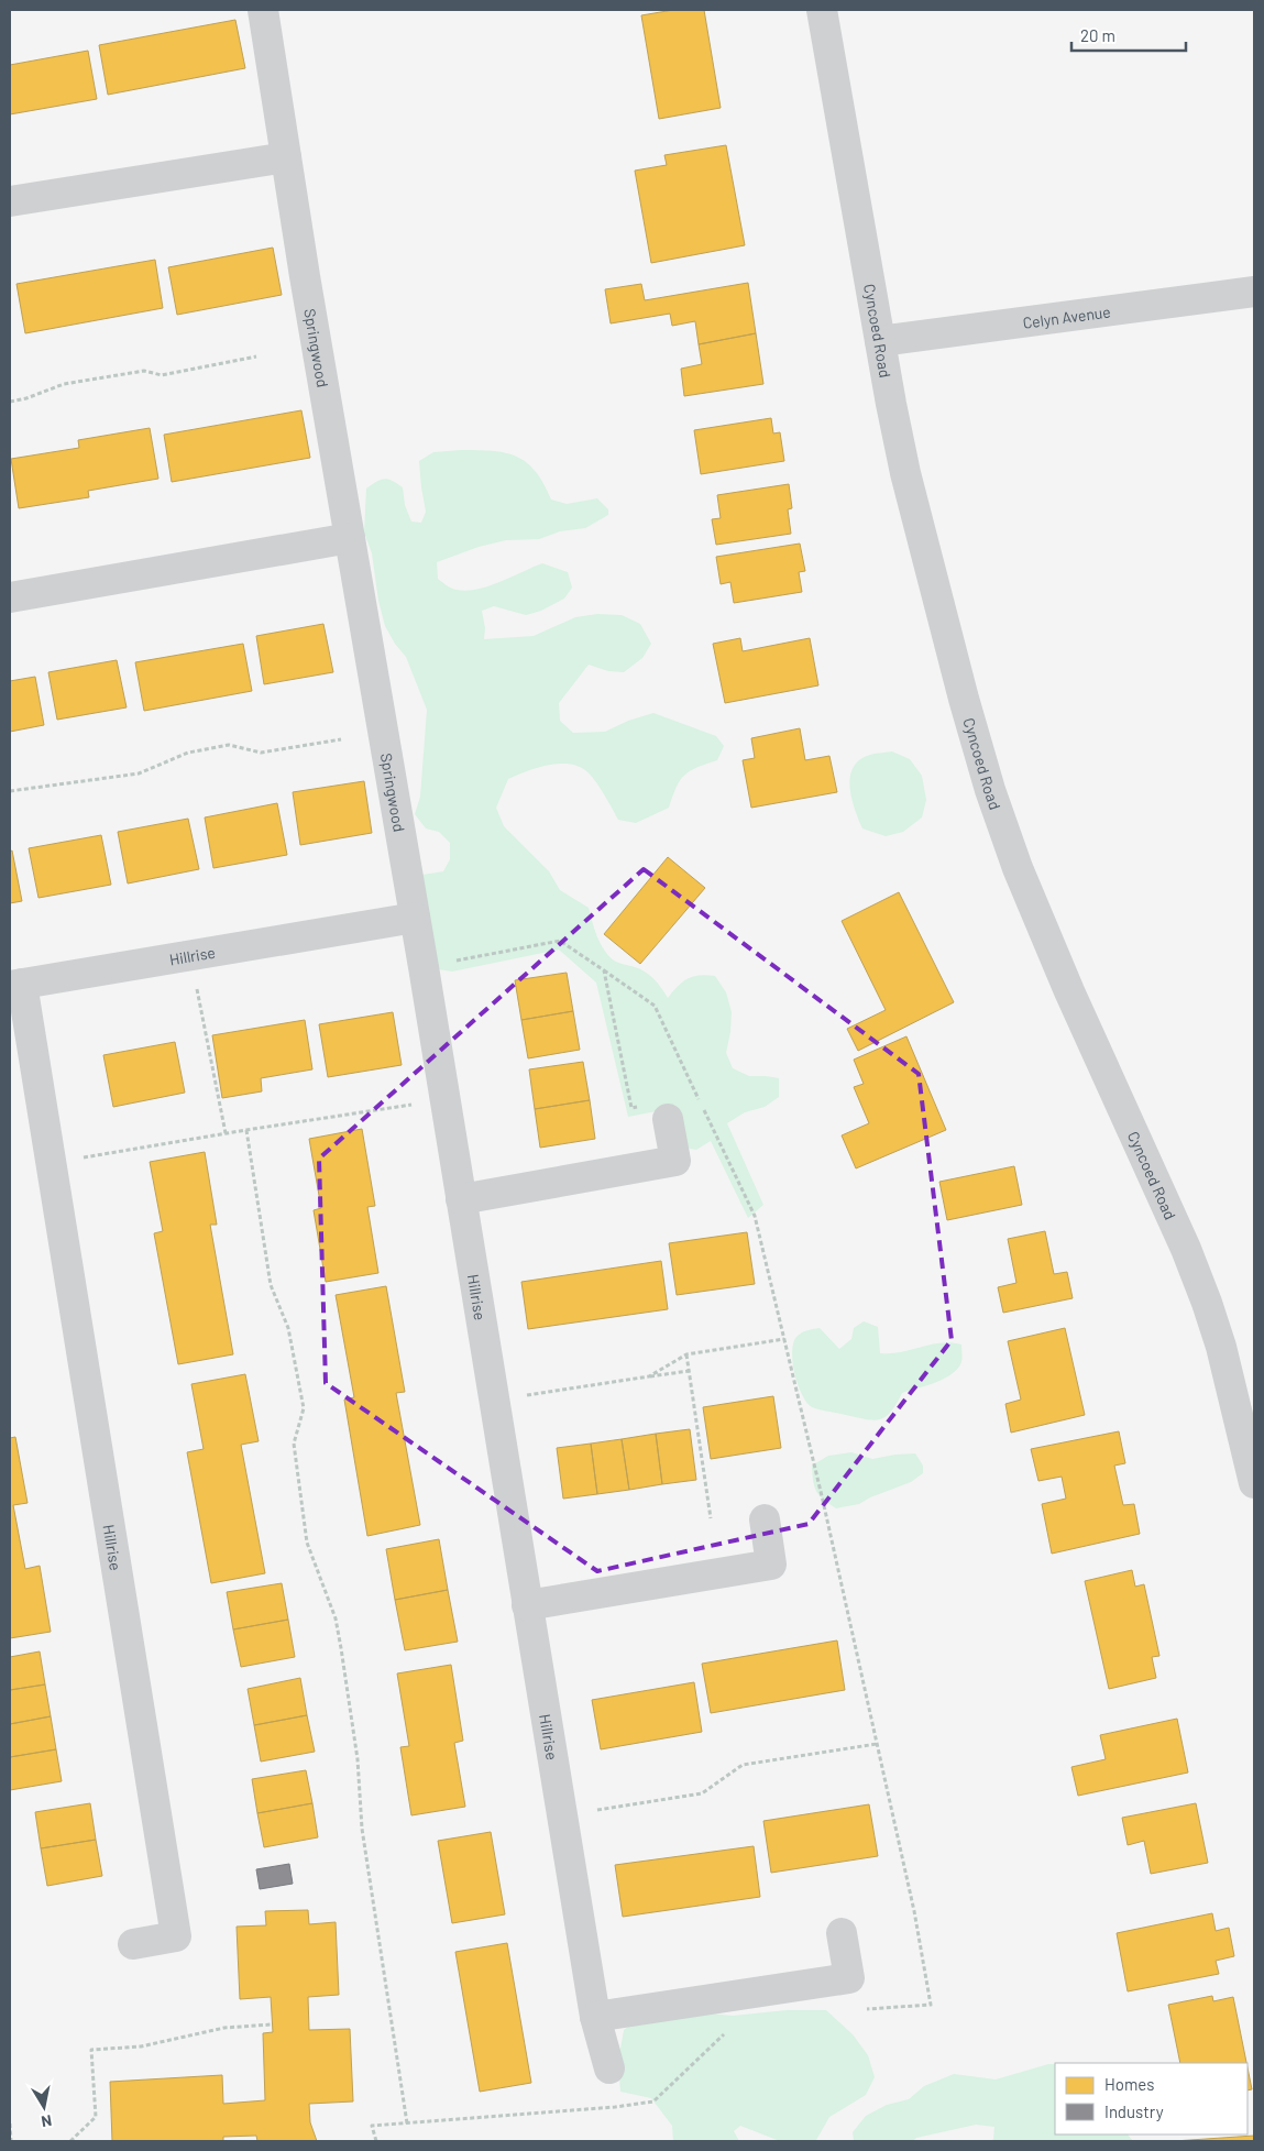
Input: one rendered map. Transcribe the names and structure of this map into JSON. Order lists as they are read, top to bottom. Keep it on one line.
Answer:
{"streets":{"street":["Celyn Avenue","Cyncoed Road","Springwood","Hillrise"]},"crossings":[["Celyn Avenue","Cyncoed Road"],["Springwood","Hillrise"]],"legend":["Homes","Industry"],"scale_bar":"20 m","north":"bottom"}
